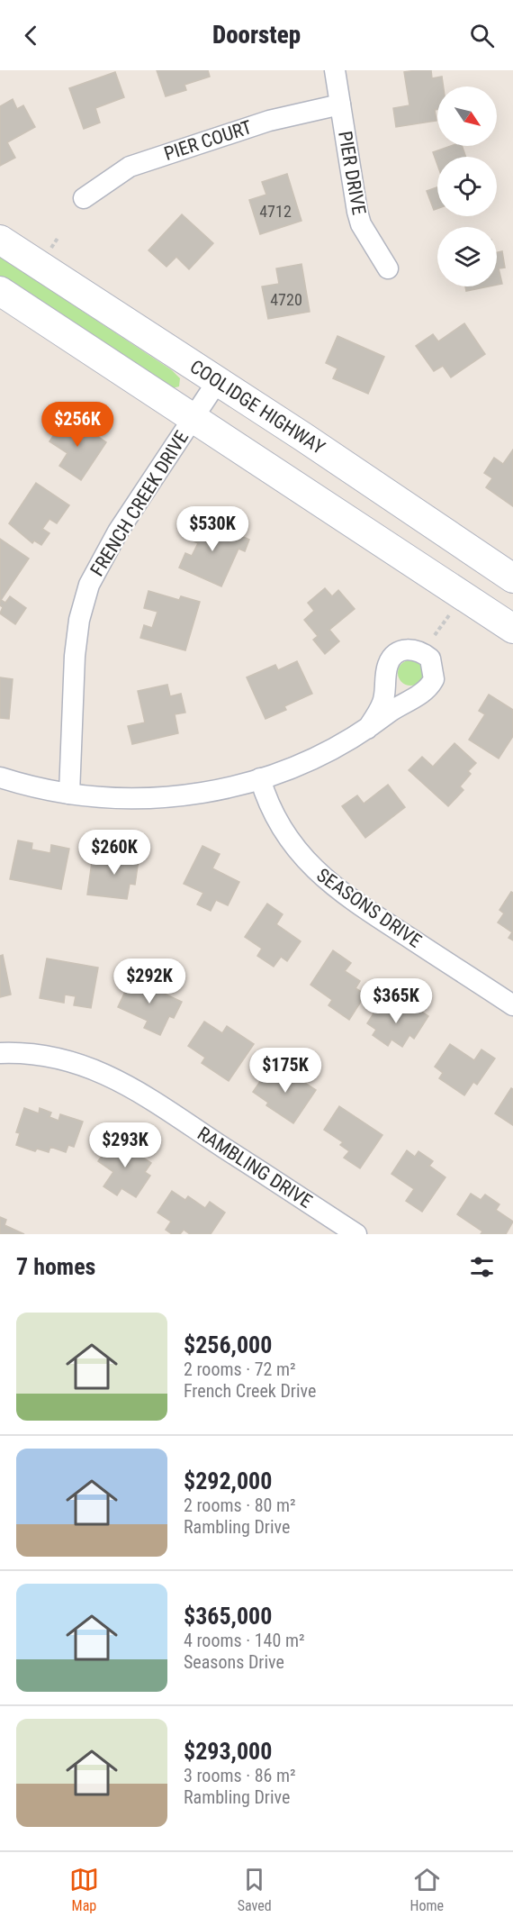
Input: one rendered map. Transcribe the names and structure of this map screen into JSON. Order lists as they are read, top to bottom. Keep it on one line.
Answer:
{"streets":{"main road":["COOLIDGE HIGHWAY"],"street":["PIER COURT","PIER DRIVE","FRENCH CREEK DRIVE","SEASONS DRIVE","RAMBLING DRIVE"]},"crossings":[["PIER COURT","PIER DRIVE"],["COOLIDGE HIGHWAY","FRENCH CREEK DRIVE"]],"house_numbers":["4712","4720"],"north":"bottom right","page":{"header":"Doorstep","price":["$256K","$530K","$260K","$292K","$365K","$175K","$293K"],"heading":"7 homes","list":[{"name":"$256,000","note":"2 rooms · 72 m² · French Creek Drive"},{"name":"$292,000","note":"2 rooms · 80 m² · Rambling Drive"},{"name":"$365,000","note":"4 rooms · 140 m² · Seasons Drive"},{"name":"$293,000","note":"3 rooms · 86 m² · Rambling Drive"}],"tabs":["Map","Saved","Home"]}}
